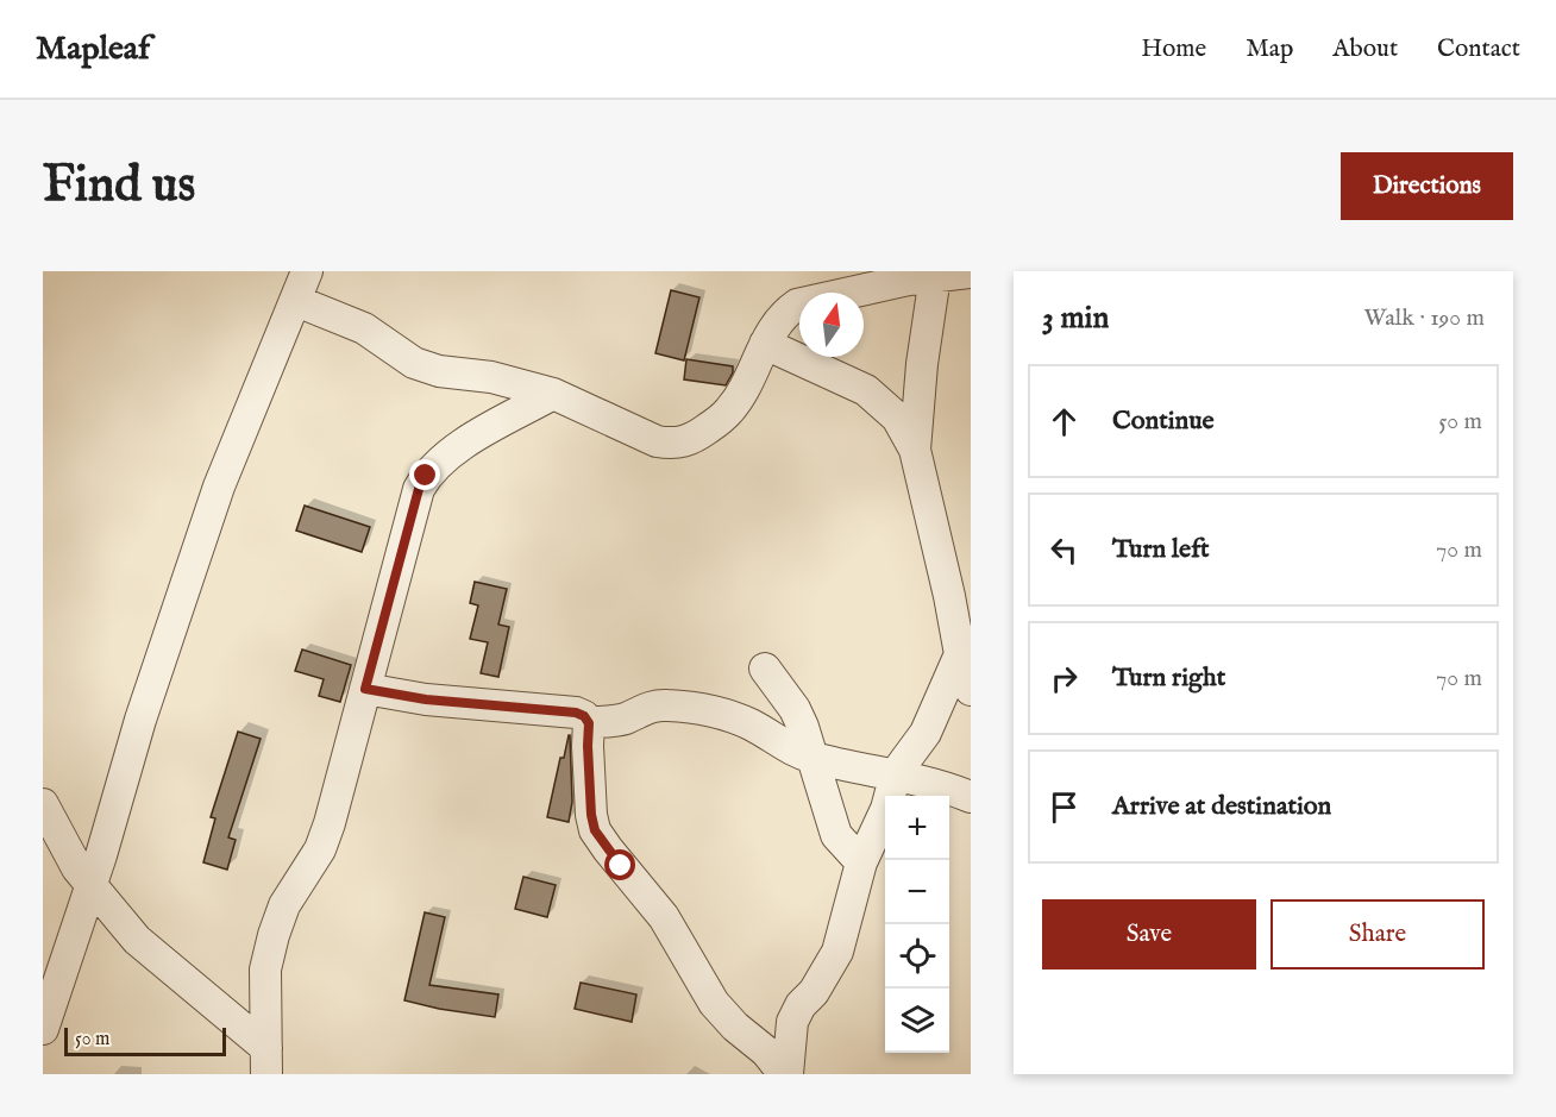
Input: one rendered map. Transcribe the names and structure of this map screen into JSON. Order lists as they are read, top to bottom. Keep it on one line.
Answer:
{"scale_bar":"50 m","north":"top","page":{"header":"Mapleaf","nav":["Home","Map","About","Contact"],"buttons":["Directions",["Save","Share"]],"title":"Find us","heading":["3 min","Walk · 190 m"],"list":[["Continue","50 m"],["Turn left","70 m"],["Turn right","70 m"],"Arrive at destination"],"map_buttons":["+","−"],"scale":"50 m"}}
